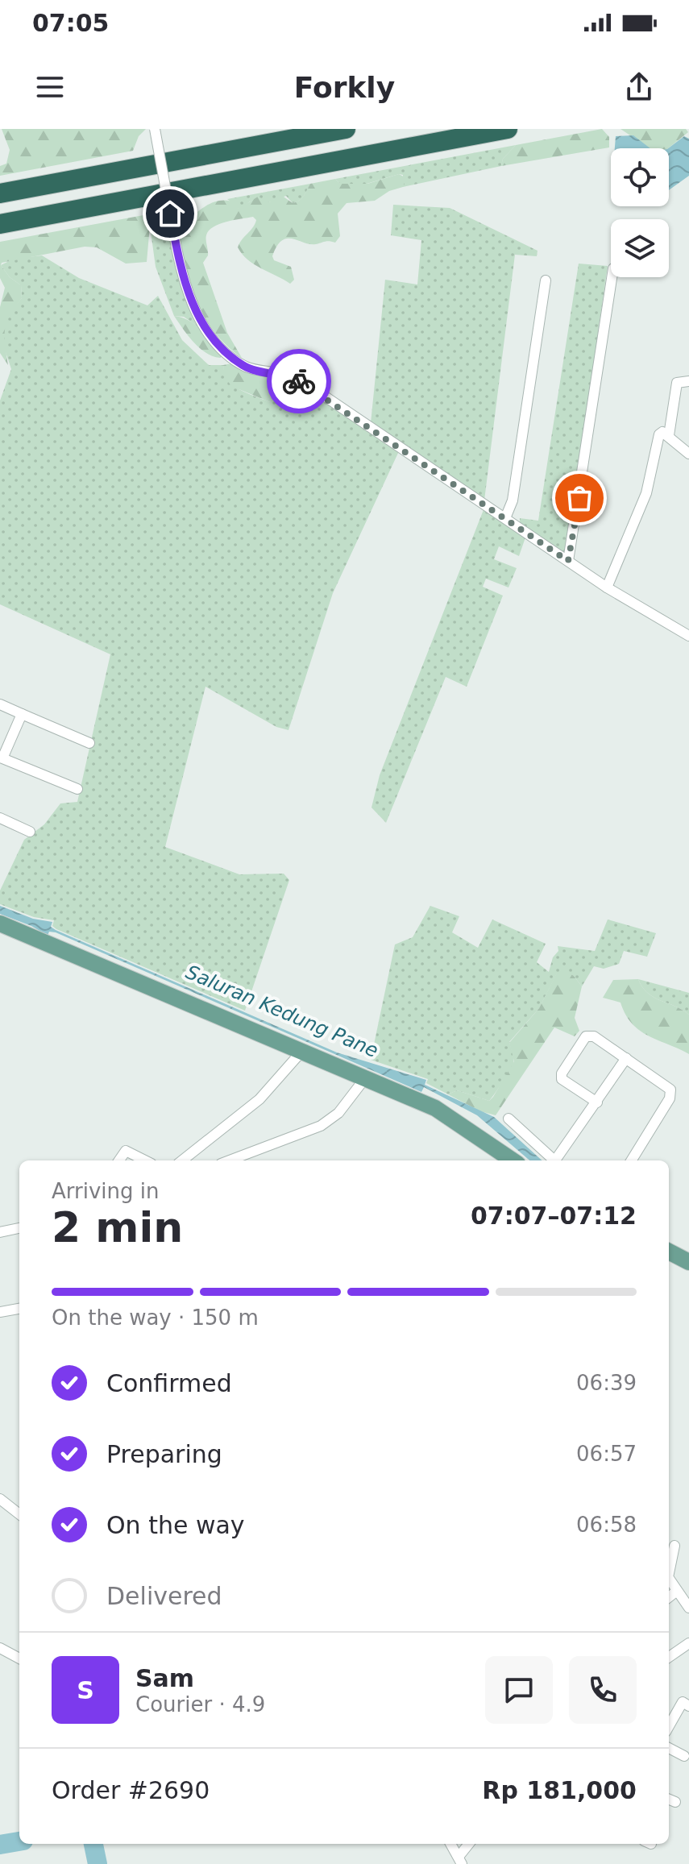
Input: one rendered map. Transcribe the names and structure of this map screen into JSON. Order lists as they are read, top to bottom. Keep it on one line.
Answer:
{"water":["Saluran Kedung Pane"],"page":{"status":"07:05","header":"Forkly","heading":["2 min","Arriving in","07:07–07:12"],"panel":["Sam","Courier · 4.9","Order #2690","Rp 181,000"],"bar":"On the way · 150 m","list":[["Confirmed","06:39"],["Preparing","06:57"],["On the way","06:58"],"Delivered"],"round":"S"}}
